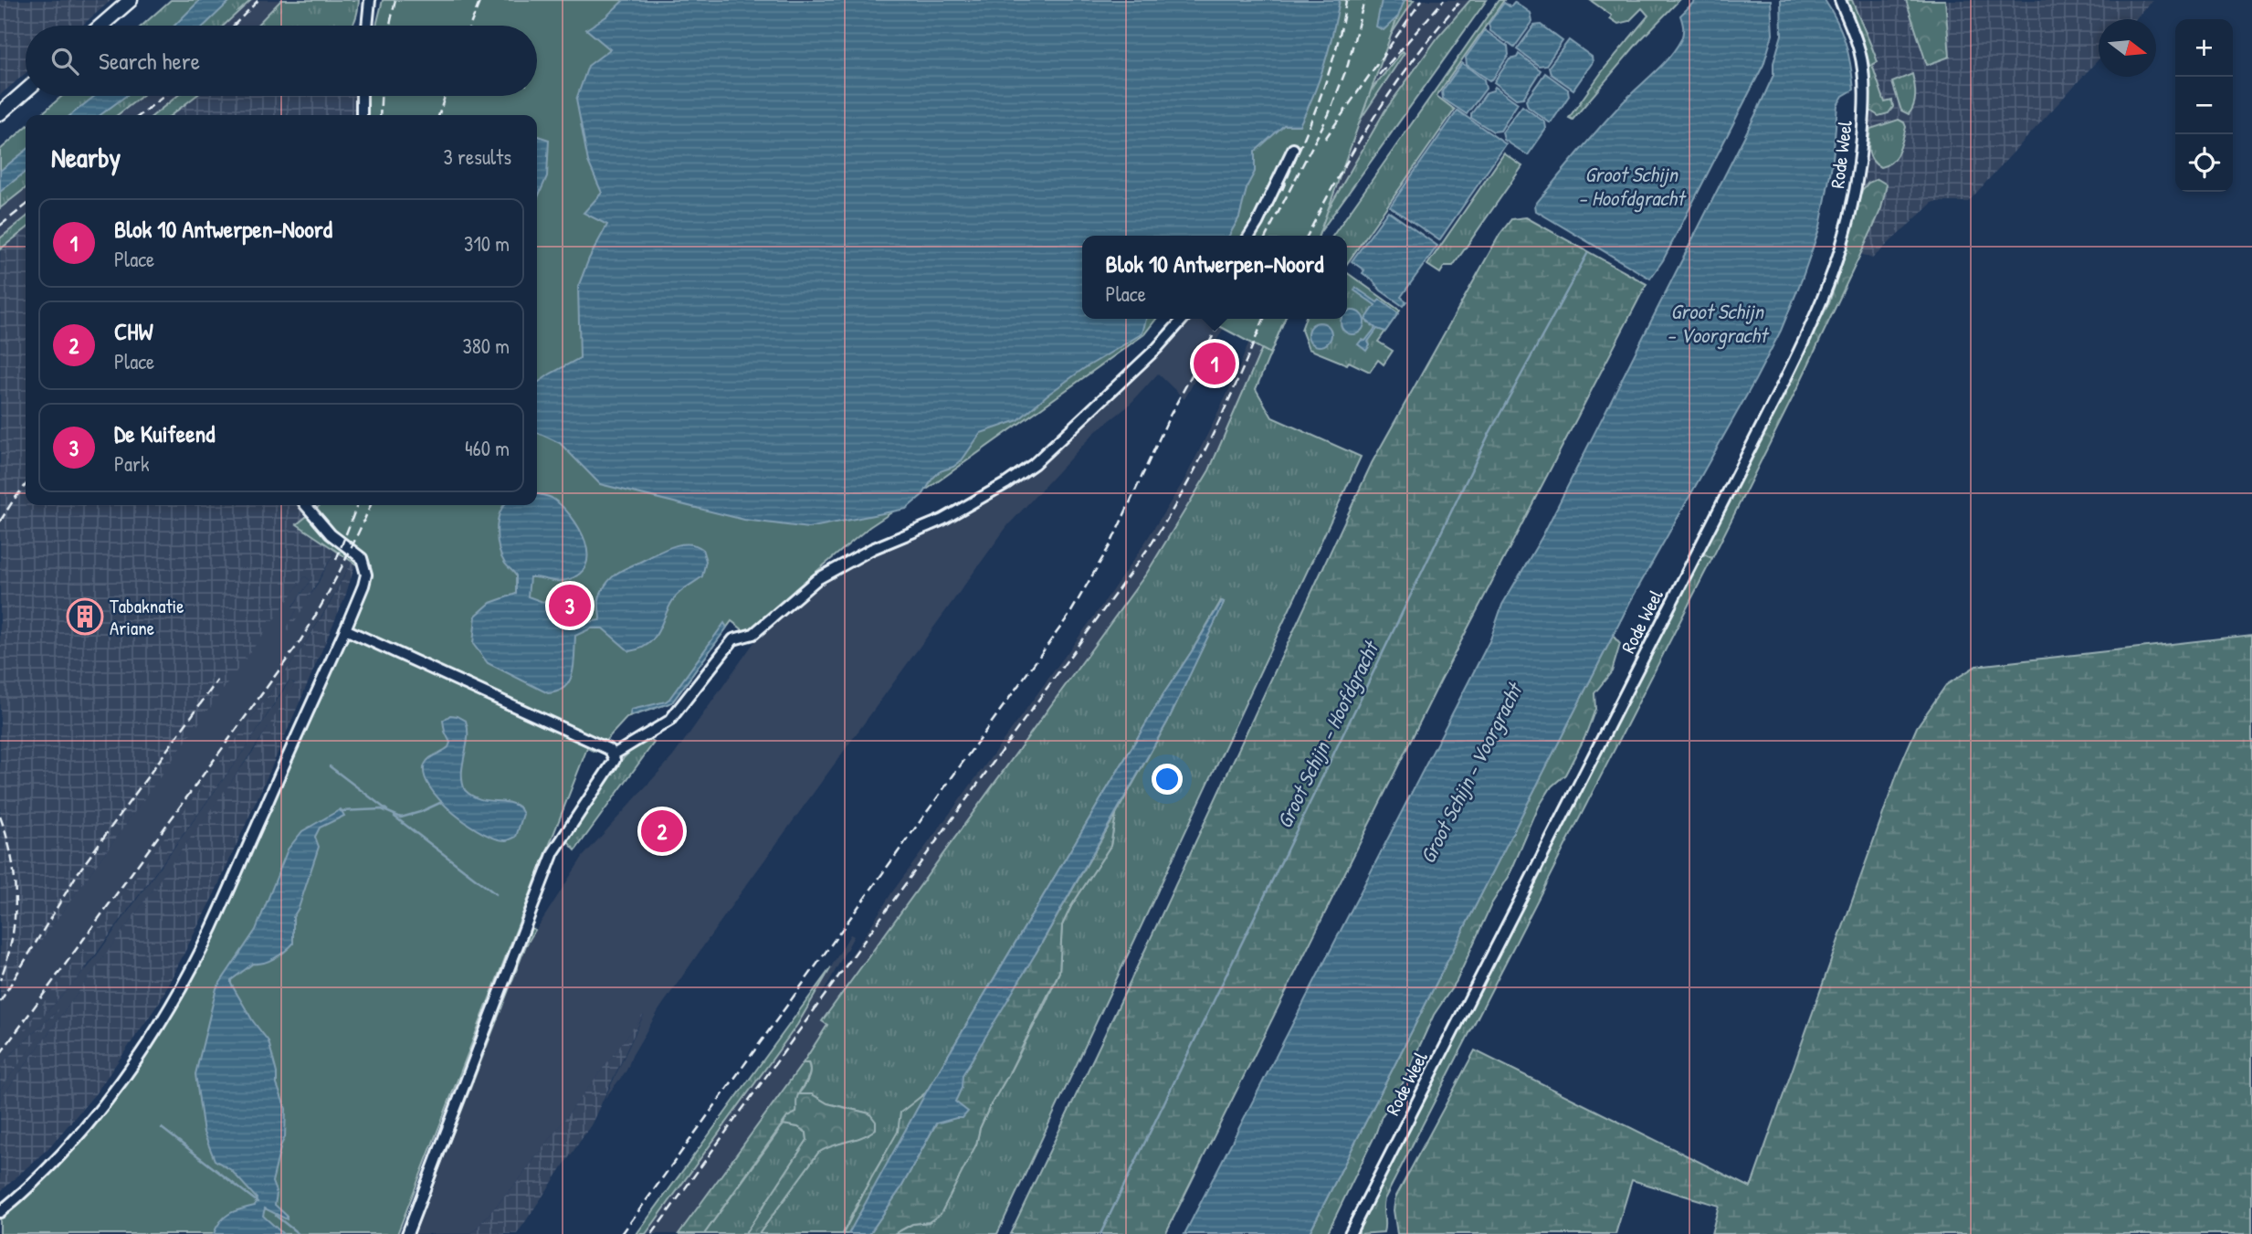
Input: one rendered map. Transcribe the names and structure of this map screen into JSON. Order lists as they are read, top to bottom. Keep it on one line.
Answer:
{"streets":{"street":["Rode Weel"]},"water":["Groot Schijn - Hoofdgracht","Groot Schijn - Voorgracht"],"places":{"building":["Tabaknatie Ariane"]},"north":"right","page":{"map_buttons":["+","−"],"search":"Search here","heading":["Nearby","3 results"],"list":[{"mark":"1","name":"Blok 10 Antwerpen-Noord","note":"Place","value":"310 m"},{"mark":"2","name":"CHW","note":"Place","value":"380 m"},{"mark":"3","name":"De Kuifeend","note":"Park","value":"460 m"}],"popup":["Blok 10 Antwerpen-Noord","Place"],"pins":["1","3","2"]}}
